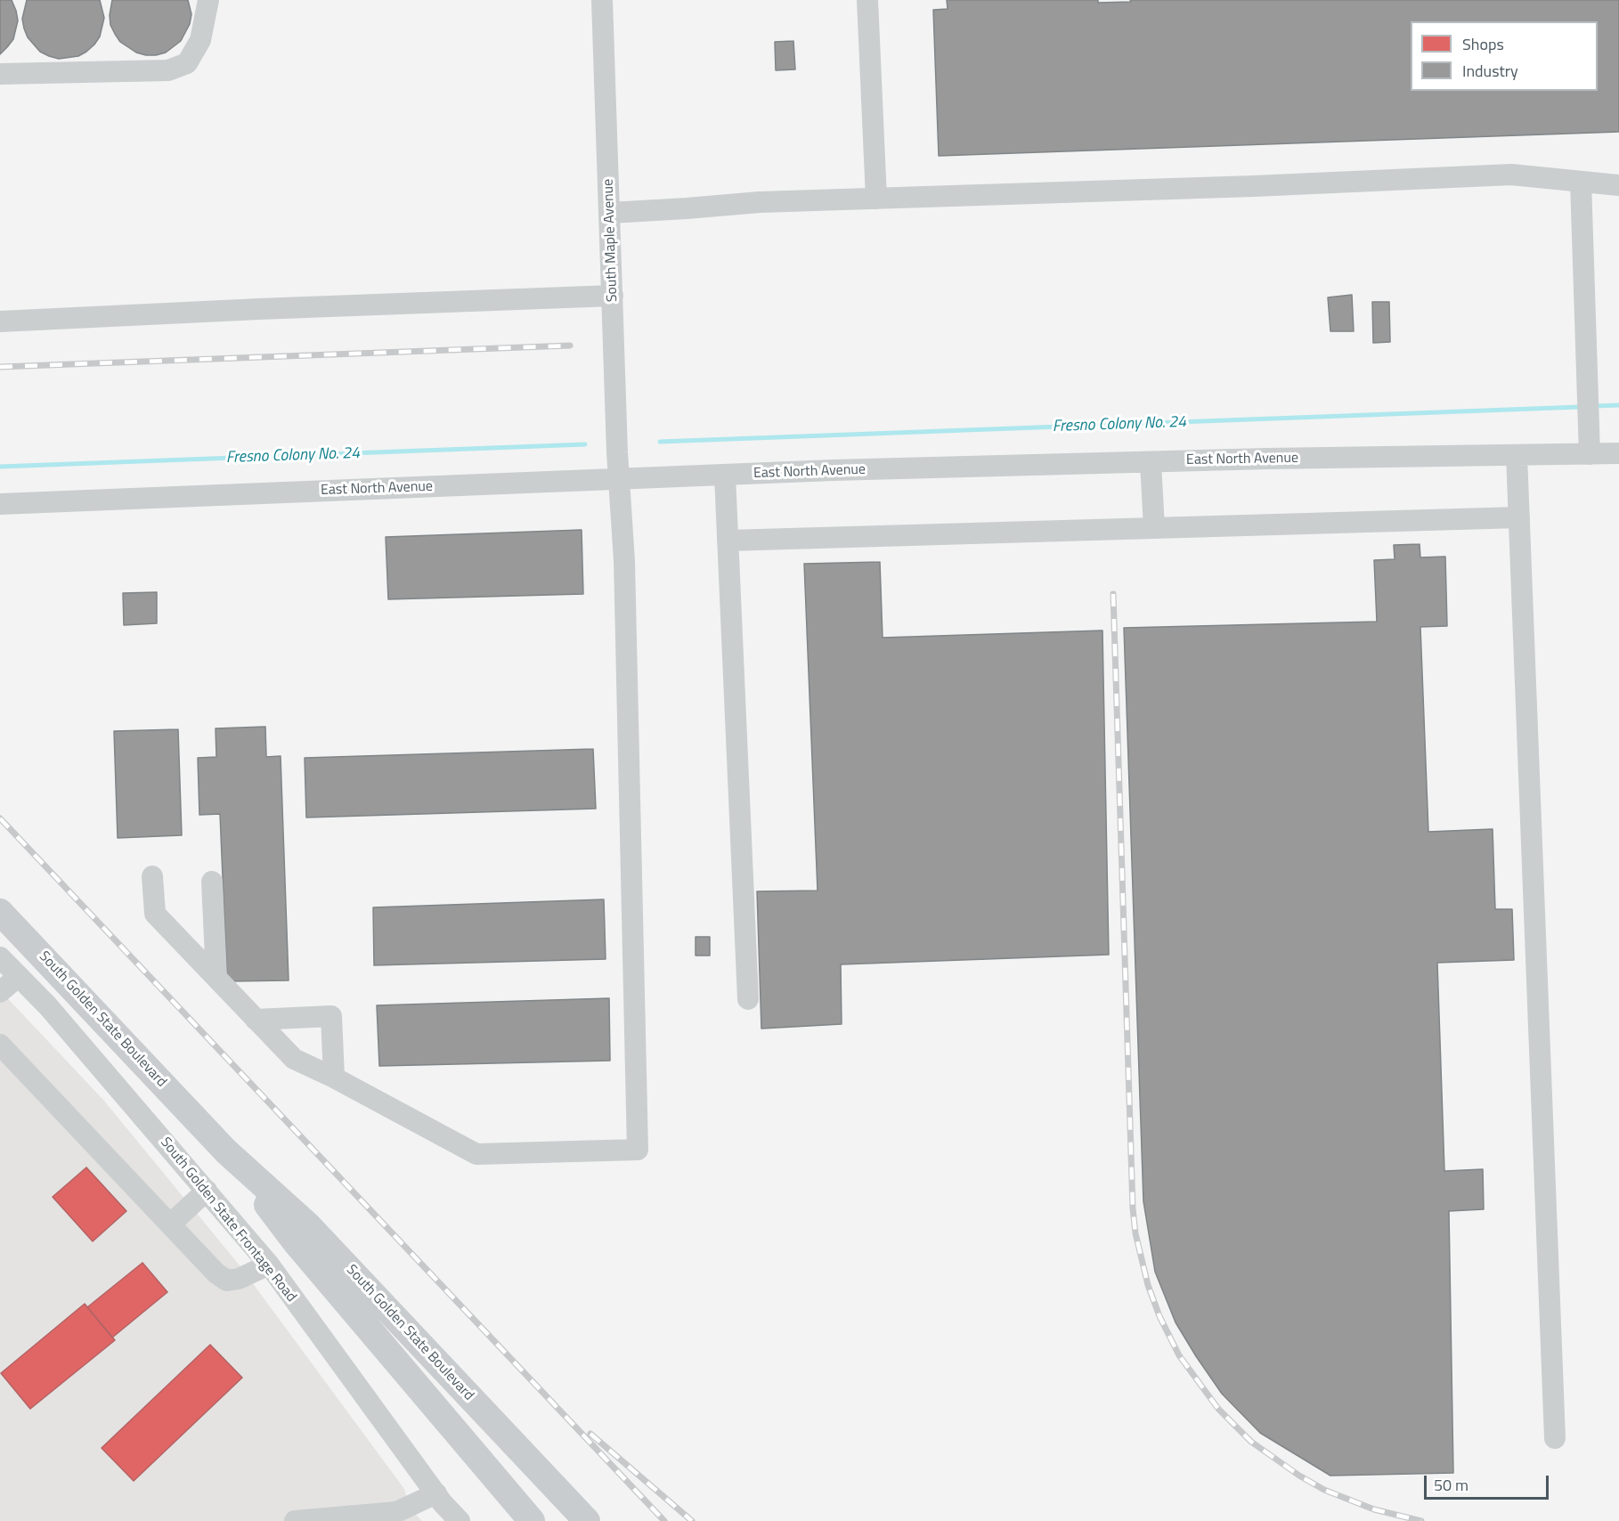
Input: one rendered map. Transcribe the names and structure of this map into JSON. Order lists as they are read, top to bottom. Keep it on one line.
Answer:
{"streets":{"main road":["South Golden State Boulevard"],"street":["South Maple Avenue","East North Avenue","South Golden State Frontage Road"]},"crossings":[["South Maple Avenue","East North Avenue"]],"water":["Fresno Colony No. 24"],"legend":["Shops","Industry"],"scale_bar":"50 m"}
